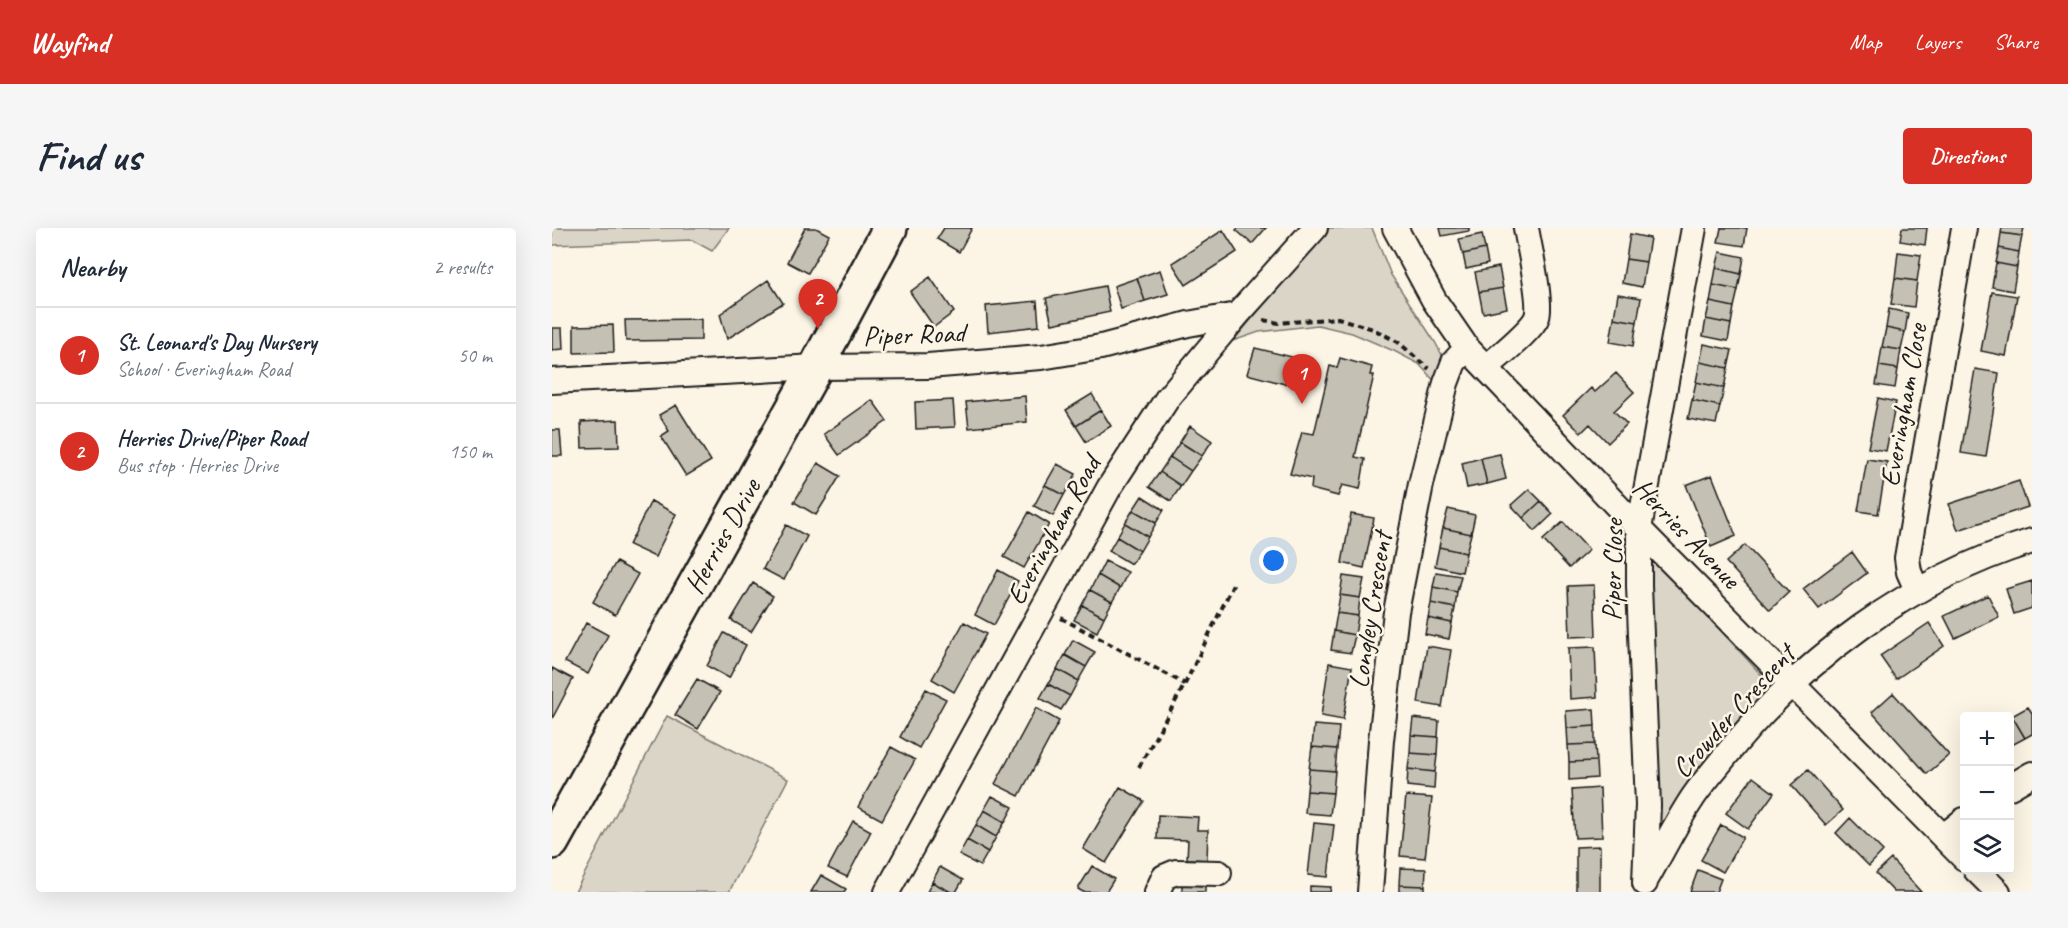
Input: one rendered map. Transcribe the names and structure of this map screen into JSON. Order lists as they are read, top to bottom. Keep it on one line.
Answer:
{"streets":{"street":["Piper Road","Everingham Close","Everingham Road","Herries Avenue","Herries Drive","Piper Close","Longley Crescent","Crowder Crescent"]},"crossings":[["Piper Road","Everingham Road"],["Piper Road","Herries Drive"],["Everingham Close","Crowder Crescent"],["Herries Avenue","Piper Close"],["Herries Avenue","Longley Crescent"],["Herries Avenue","Crowder Crescent"],["Piper Close","Crowder Crescent"]],"page":{"header":"Wayfind","nav":["Map","Layers","Share"],"buttons":"Directions","title":"Find us","heading":["Nearby","2 results"],"pins":["2","1"],"list":[{"mark":"1","name":"St. Leonard's Day Nursery","note":"School · Everingham Road","value":"50 m"},{"mark":"2","name":"Herries Drive/Piper Road","note":"Bus stop · Herries Drive","value":"150 m"}],"map_buttons":["+","−"]}}
